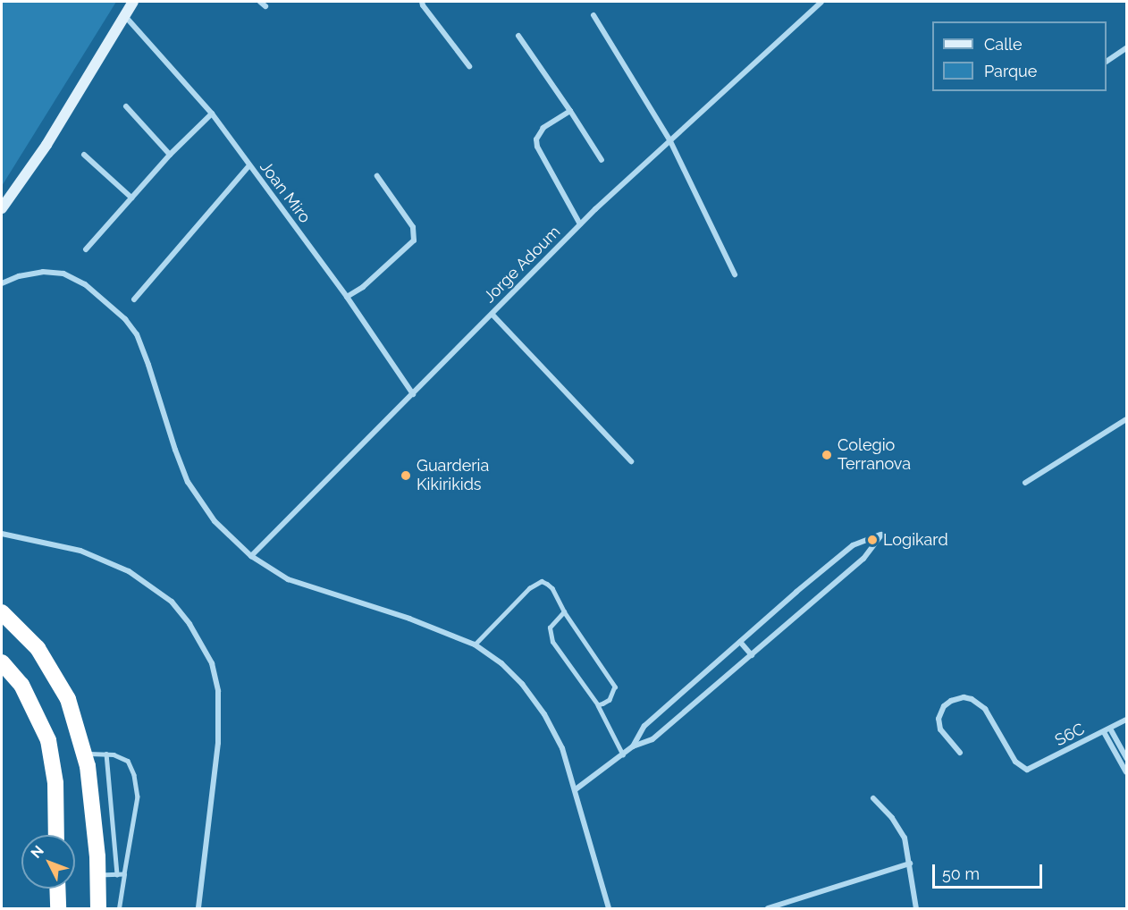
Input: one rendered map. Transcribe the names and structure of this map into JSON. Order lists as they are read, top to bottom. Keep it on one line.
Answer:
{"streets":{"street":["Joan Miro","Jorge Adoum","S6C"]},"crossings":[["Joan Miro","Jorge Adoum"]],"places":["Colegio Terranova","Guarderia Kikirikids","Logikard"],"legend":["Calle","Parque"],"scale_bar":"50 m","north":"top left"}
